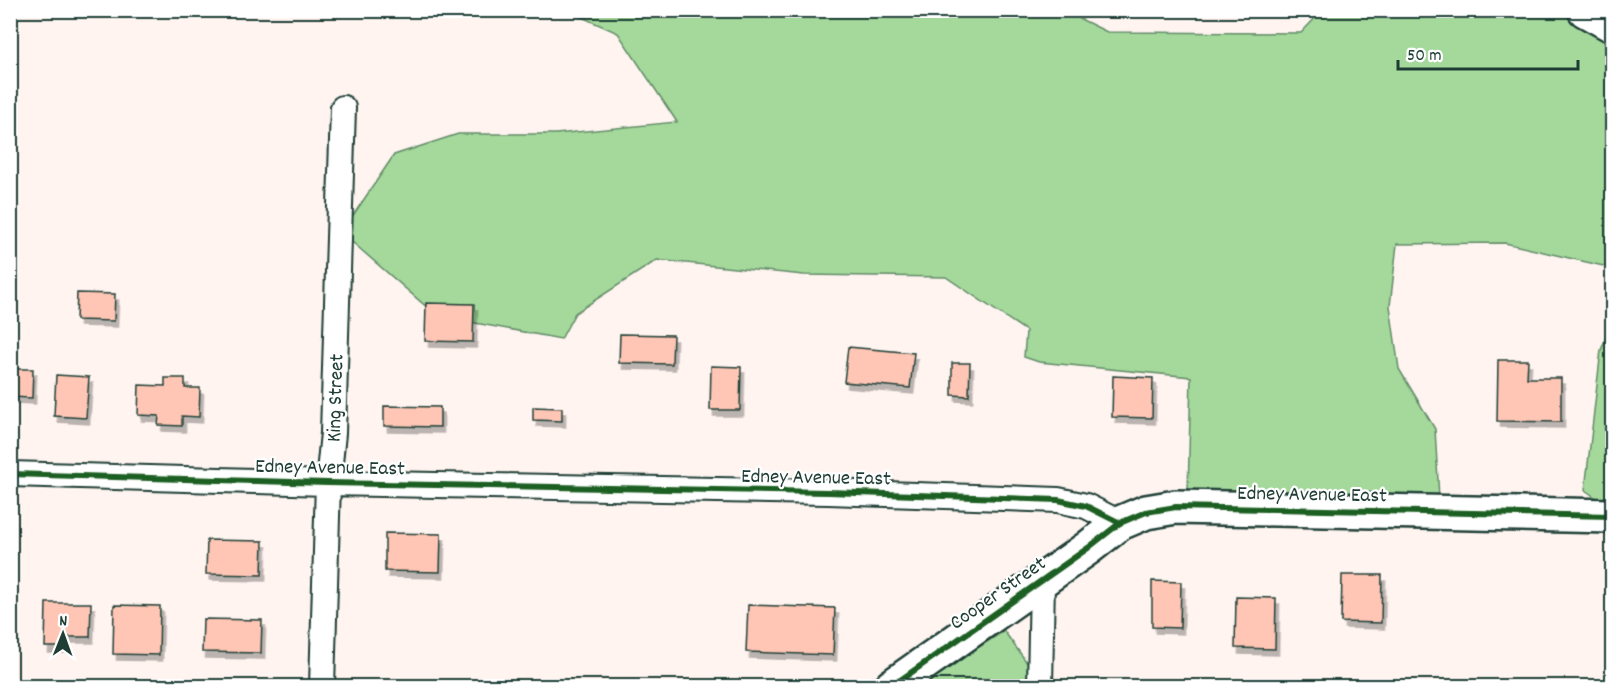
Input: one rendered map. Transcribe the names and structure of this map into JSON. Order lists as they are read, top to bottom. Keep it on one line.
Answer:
{"streets":{"street":["King Street","Edney Avenue East","Cooper Street"]},"crossings":[["King Street","Edney Avenue East"],["Edney Avenue East","Cooper Street"]],"scale_bar":"50 m","north":"top"}
